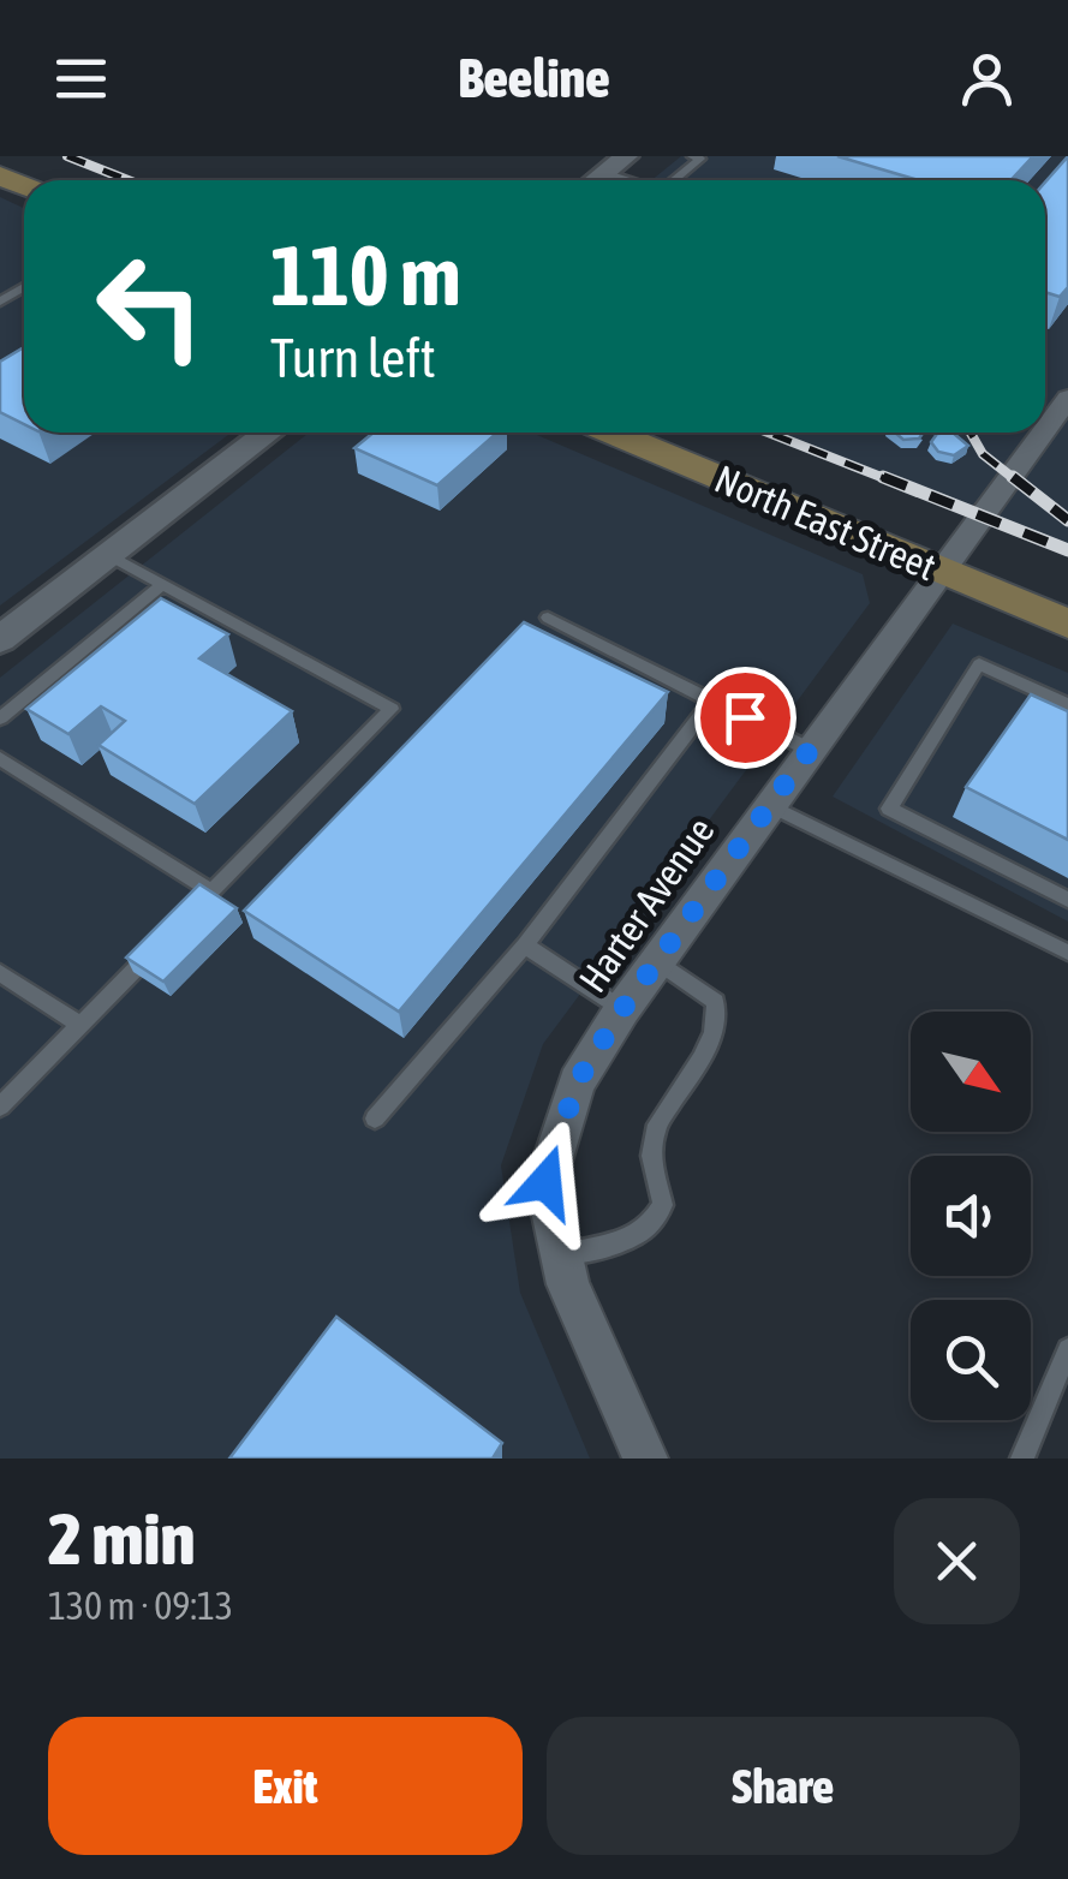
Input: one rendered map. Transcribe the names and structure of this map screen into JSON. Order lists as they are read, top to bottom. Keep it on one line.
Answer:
{"streets":{"main road":["North East Street"],"street":["Harter Avenue"]},"crossings":[["North East Street","Harter Avenue"]],"north":"bottom right","page":{"header":"Beeline","turn":["110 m","Turn left"],"heading":["2 min","130 m · 09:13"],"buttons":["Exit","Share"]}}
